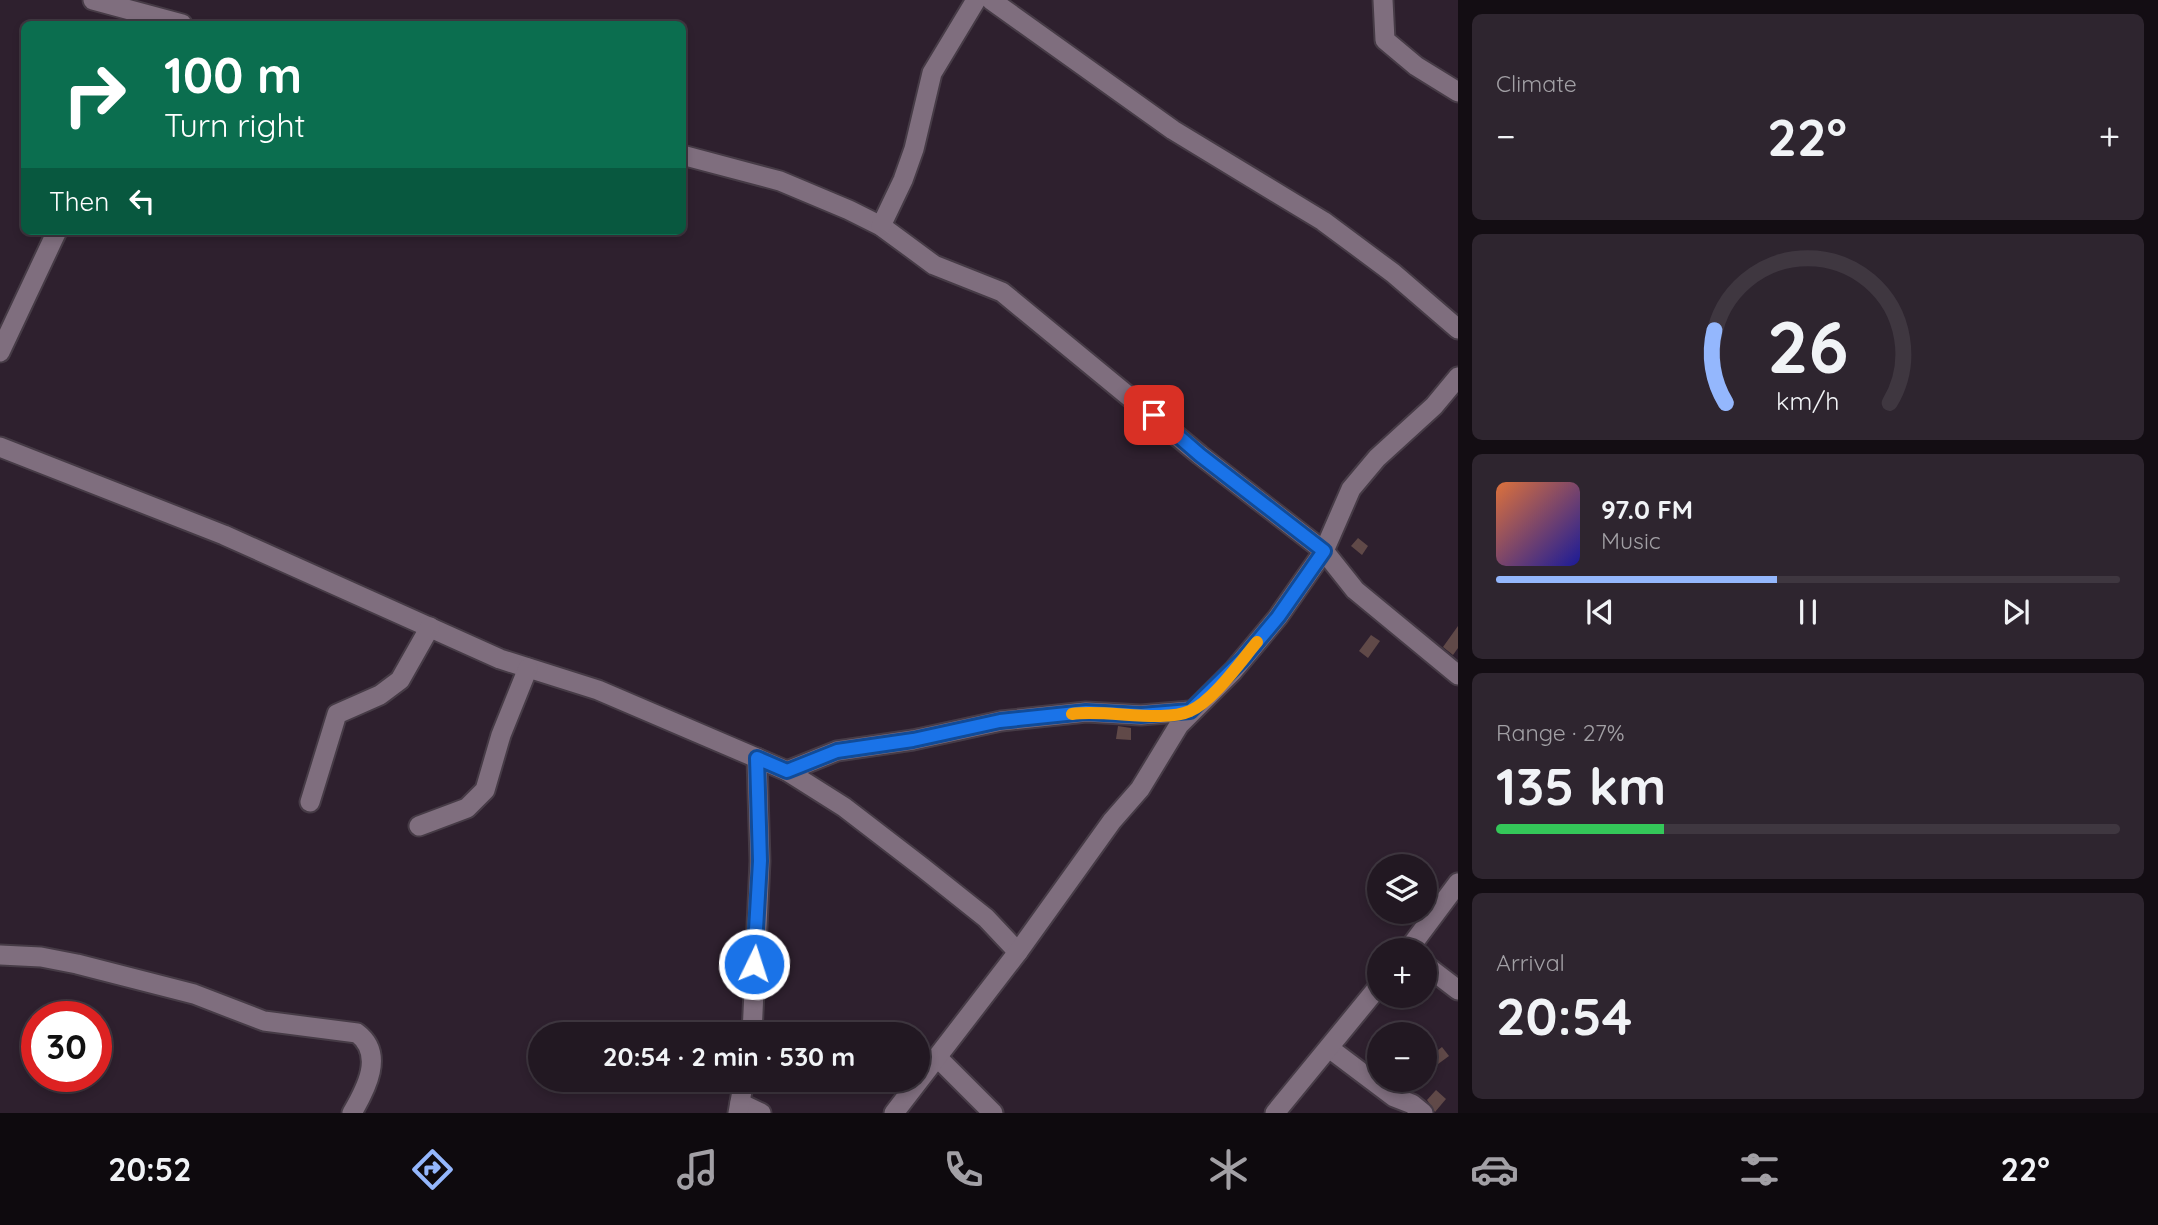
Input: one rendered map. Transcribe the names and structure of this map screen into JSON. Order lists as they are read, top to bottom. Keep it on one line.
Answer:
{"page":{"tile":["Climate",["Range · 27%","135 km"],["Arrival","20:54"]],"turn":["100 m","Turn right"],"heat":["−","22°","+"],"then":"Then","song":["97.0 FM","Music"],"map_buttons":["+","−"],"limit":"30","trip":"20:54 · 2 min · 530 m","tabs":["20:52","22°"],"gauge":["26","km/h"]}}
